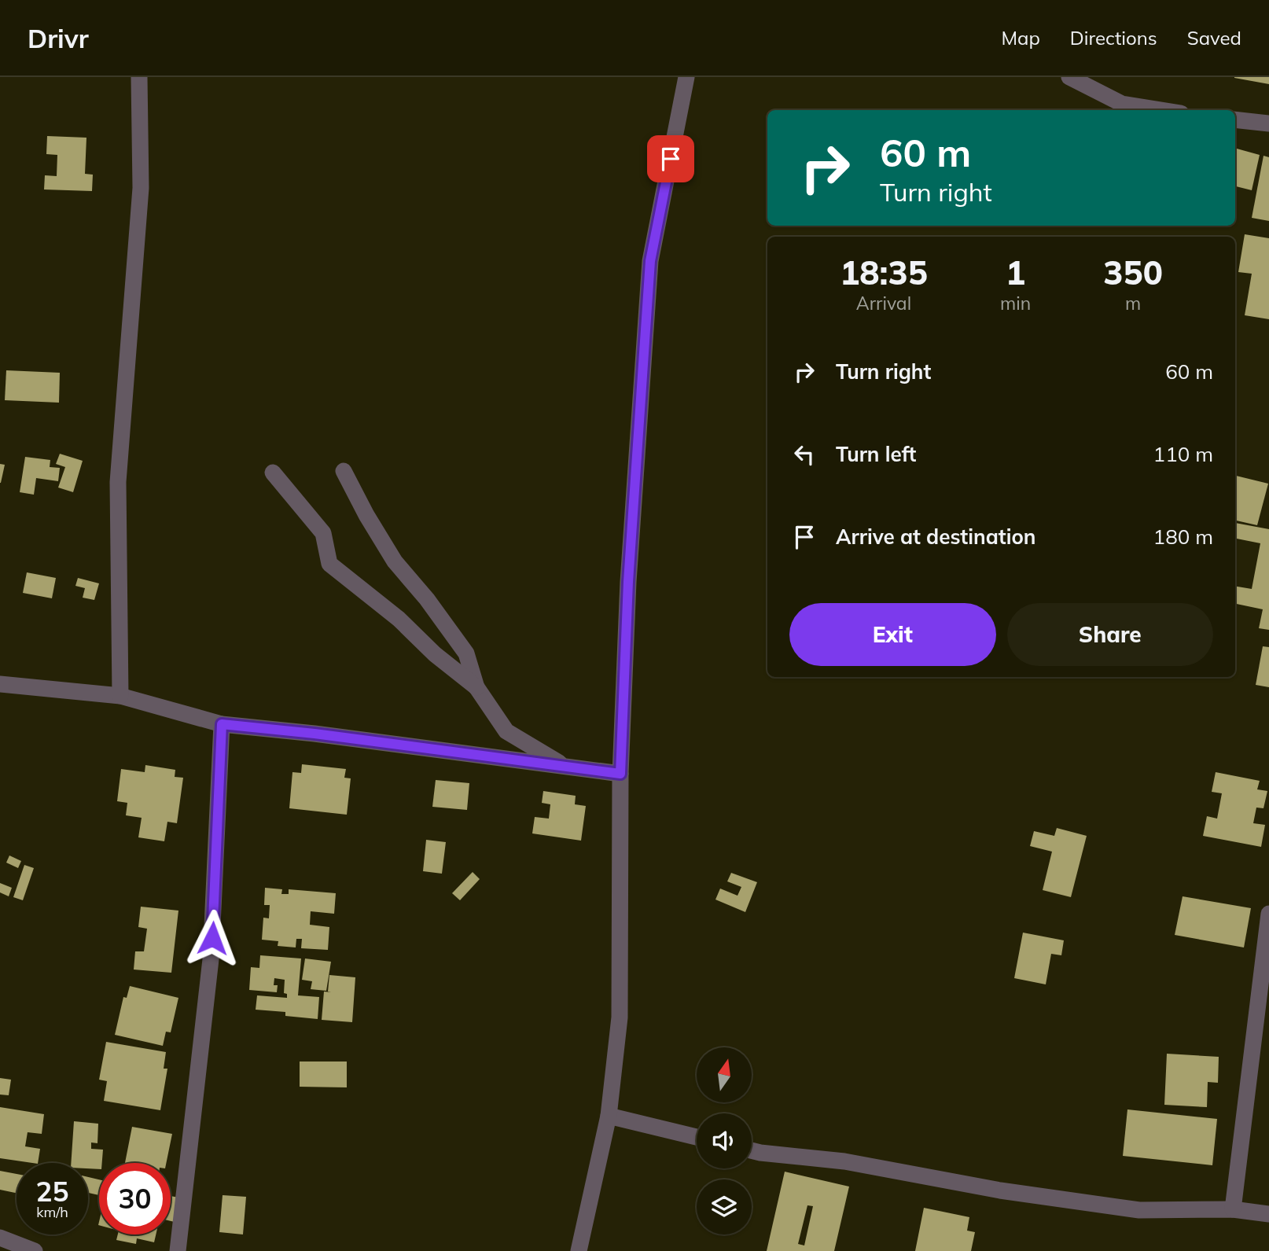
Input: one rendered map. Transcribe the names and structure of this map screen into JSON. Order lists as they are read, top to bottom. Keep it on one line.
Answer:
{"north":"top","page":{"header":"Drivr","nav":["Map","Directions","Saved"],"turn":["60 m","Turn right"],"eta":["18:35","Arrival","1","min","350","m"],"list":[{"name":"Turn right","value":"60 m"},{"name":"Turn left","value":"110 m"},{"name":"Arrive at destination","value":"180 m"}],"buttons":["Exit","Share"],"speed":"25 km/h","limit":"30"}}
